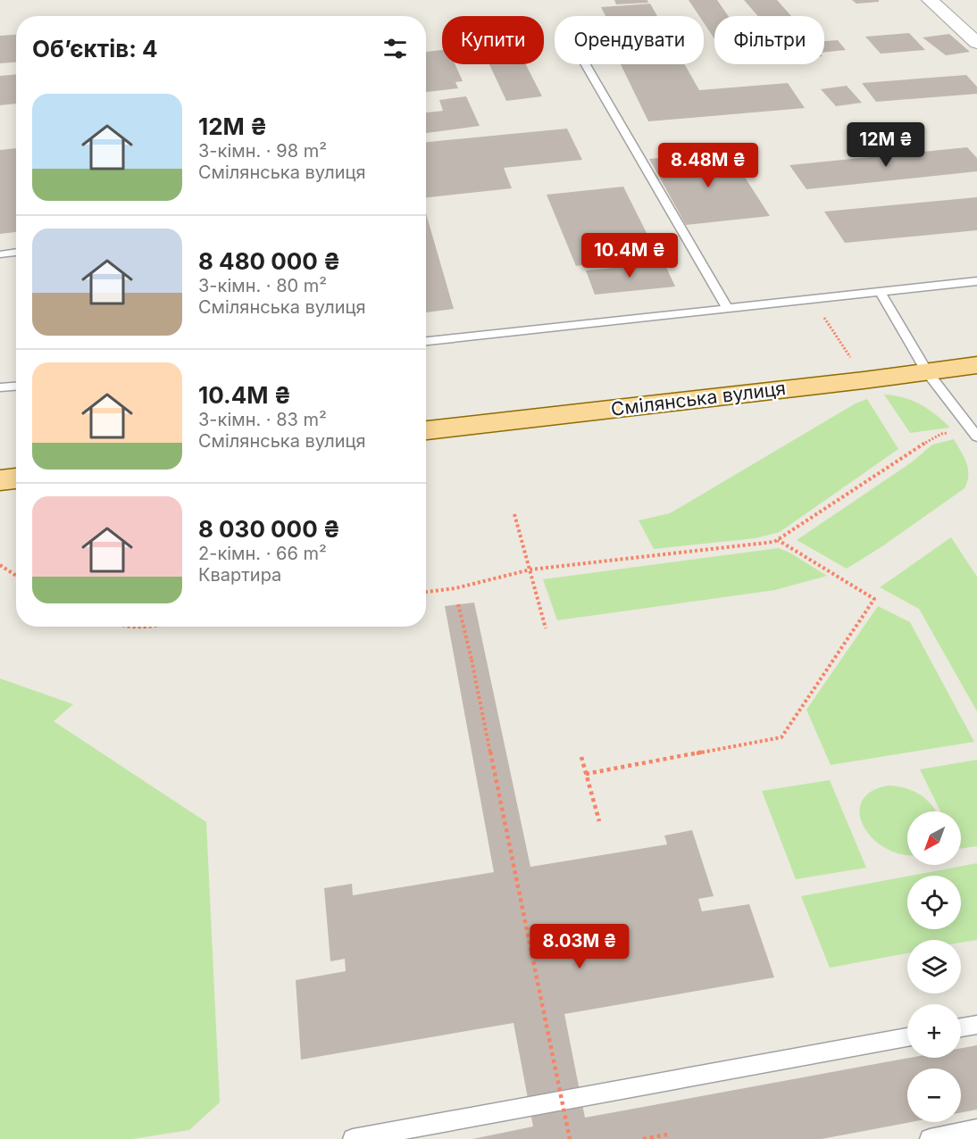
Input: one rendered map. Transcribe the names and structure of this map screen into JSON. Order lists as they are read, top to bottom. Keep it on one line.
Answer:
{"streets":{"main road":["Смілянська вулиця"]},"north":"bottom left","page":{"chip":["Купити","Орендувати","Фільтри"],"heading":"Об’єктів: 4","list":[{"name":"12M ₴","note":"3-кімн. · 98 m² · Смілянська вулиця"},{"name":"8 480 000 ₴","note":"3-кімн. · 80 m² · Смілянська вулиця"},{"name":"10.4M ₴","note":"3-кімн. · 83 m² · Смілянська вулиця"},{"name":"8 030 000 ₴","note":"2-кімн. · 66 m² · Квартира"}],"price":["12M ₴","8.48M ₴","10.4M ₴","8.03M ₴"],"map_buttons":["+","−"]}}
